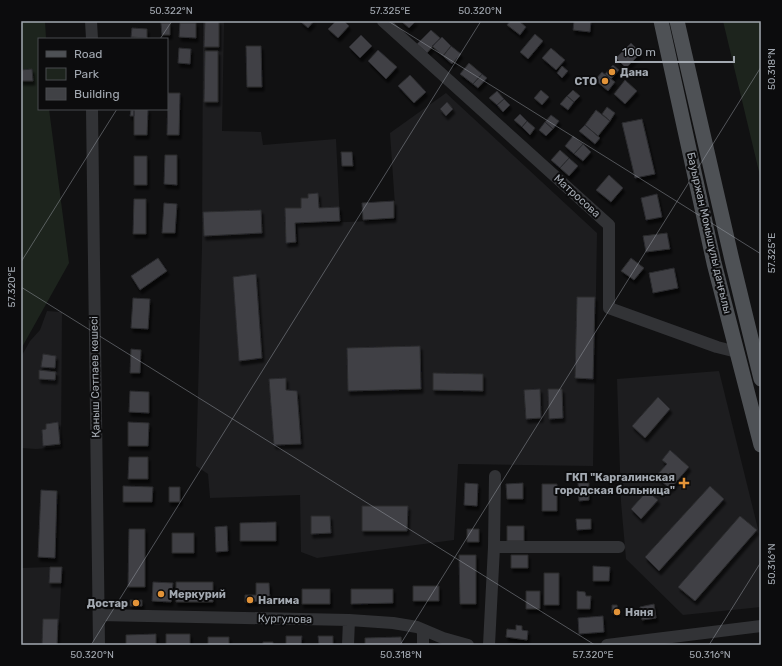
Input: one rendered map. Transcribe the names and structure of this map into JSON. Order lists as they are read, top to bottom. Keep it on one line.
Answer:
{"streets":{"main road":["Бауыржан Момышұлы даңғылы"],"street":["Матросова","Қаныш Сәтпаев көшесі","Кургулова"]},"crossings":[["Матросова","Бауыржан Момышұлы даңғылы"],["Қаныш Сәтпаев көшесі","Кургулова"]],"places":{"other":["Дана","СТО","Меркурий","Нагима","Достар","Няня"],"health":["ГКП \"Каргалинская городская больница\""]},"legend":["Road","Park","Building"],"scale_bar":"100 m","coordinates":["50.322°N","57.325°E","50.320°N","50.318°N","57.320°E","50.316°N"]}
